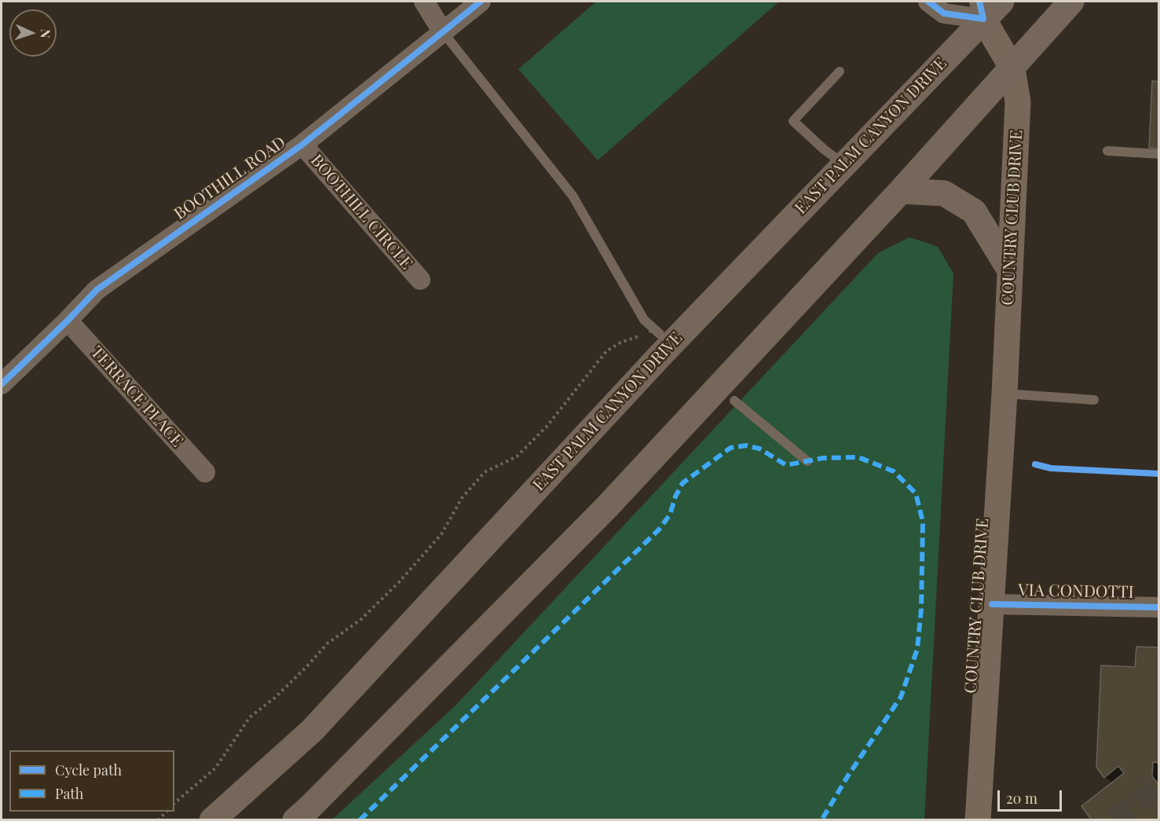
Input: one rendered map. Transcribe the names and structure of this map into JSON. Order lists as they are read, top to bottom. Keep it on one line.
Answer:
{"streets":{"main road":["EAST PALM CANYON DRIVE","COUNTRY CLUB DRIVE"],"street":["BOOTHILL ROAD","BOOTHILL CIRCLE","TERRACE PLACE","VIA CONDOTTI"]},"crossings":[["EAST PALM CANYON DRIVE","COUNTRY CLUB DRIVE"],["BOOTHILL ROAD","BOOTHILL CIRCLE"],["BOOTHILL ROAD","TERRACE PLACE"],["COUNTRY CLUB DRIVE","VIA CONDOTTI"]],"legend":["Cycle path","Path"],"scale_bar":"20 m","north":"right"}
